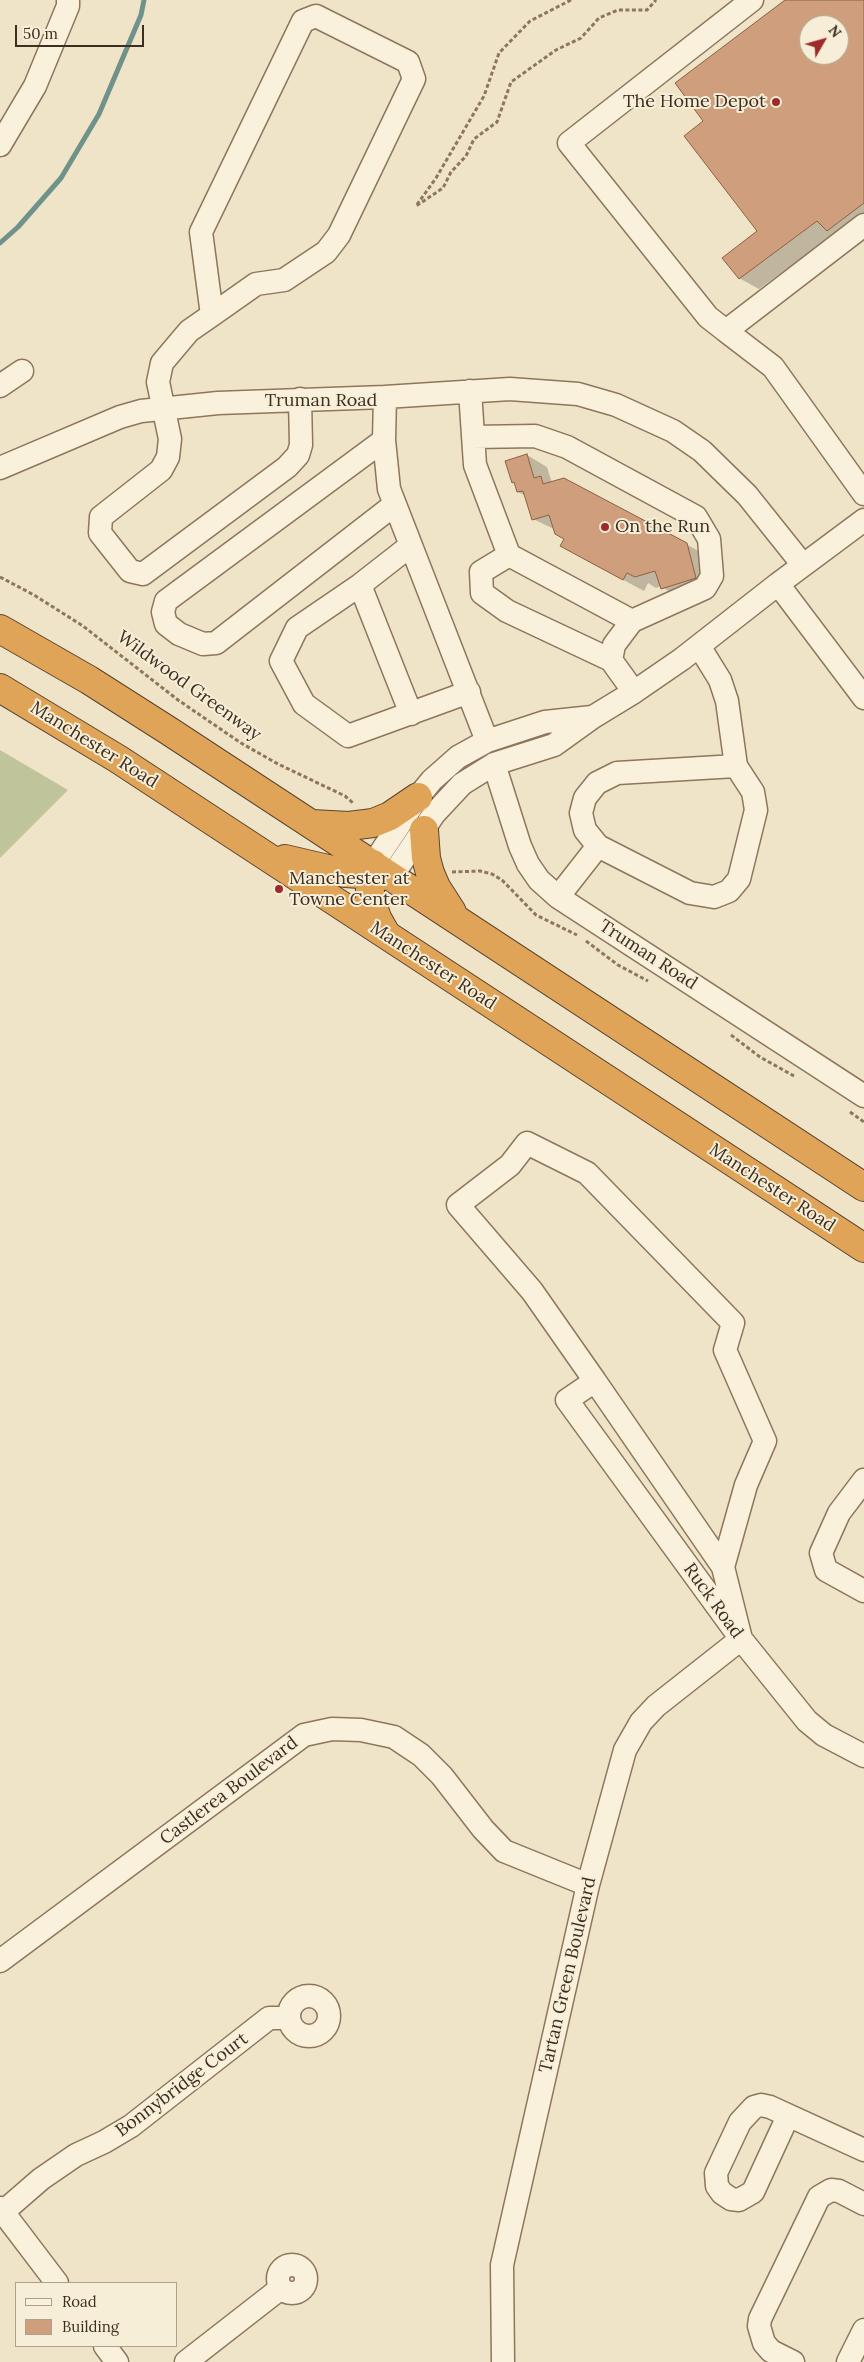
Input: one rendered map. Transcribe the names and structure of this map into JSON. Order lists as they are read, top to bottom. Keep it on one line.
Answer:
{"streets":{"highway":["Manchester Road"],"street":["Truman Road","Ruck Road","Castlerea Boulevard","Tartan Green Boulevard","Bonnybridge Court"],"path":["Wildwood Greenway"]},"crossings":[["Ruck Road","Tartan Green Boulevard"],["Castlerea Boulevard","Tartan Green Boulevard"]],"places":["The Home Depot","On the Run","Manchester at Towne Center"],"legend":["Road","Building"],"scale_bar":"50 m","north":"top right"}
